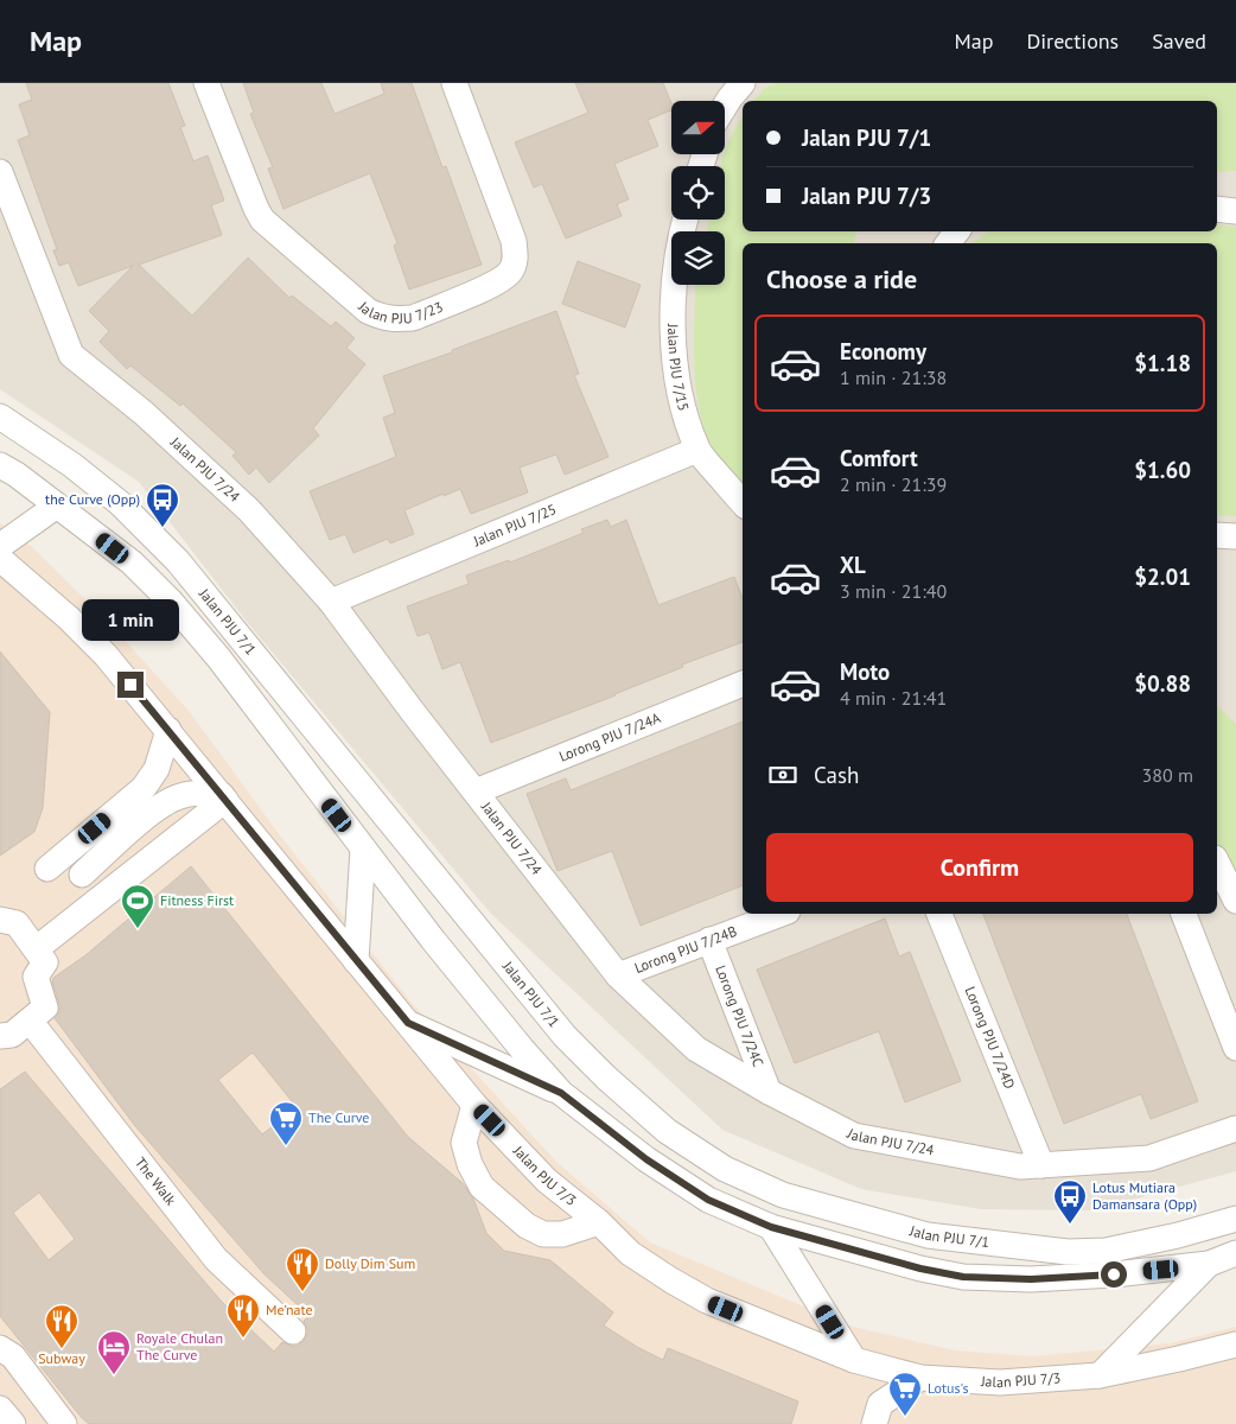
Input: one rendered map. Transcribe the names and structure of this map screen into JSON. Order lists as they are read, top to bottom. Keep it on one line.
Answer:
{"streets":{"street":["Jalan PJU 7/23","Jalan PJU 7/15","Jalan PJU 7/24","Jalan PJU 7/25","Jalan PJU 7/1","Lorong PJU 7/24A","Lorong PJU 7/24B","Lorong PJU 7/24C","Lorong PJU 7/24D","Jalan PJU 7/3","The Walk"]},"crossings":[["Jalan PJU 7/15","Jalan PJU 7/25"],["Jalan PJU 7/24","Jalan PJU 7/25"],["Jalan PJU 7/24","Lorong PJU 7/24A"],["Jalan PJU 7/24","Lorong PJU 7/24B"],["Jalan PJU 7/24","Lorong PJU 7/24C"],["Jalan PJU 7/24","Lorong PJU 7/24D"],["Lorong PJU 7/24B","Lorong PJU 7/24C"]],"places":{"bus stop":["the Curve (Opp)","Lotus Mutiara Damansara (Opp)"],"sports":["Fitness First"],"supermarket":["The Curve","Lotus's"],"restaurant":["Dolly Dim Sum","Me’nate","Subway"],"hotel":["Royale Chulan The Curve"]},"north":"right","page":{"header":"Map","nav":["Map","Directions","Saved"],"banner":["Jalan PJU 7/1","Jalan PJU 7/3"],"heading":"Choose a ride","list":[{"name":"Economy","note":"1 min · 21:38","value":"$1.18"},{"name":"Comfort","note":"2 min · 21:39","value":"$1.60"},{"name":"XL","note":"3 min · 21:40","value":"$2.01"},{"name":"Moto","note":"4 min · 21:41","value":"$0.88"}],"bubble":"1 min","pay":["Cash","380 m"],"buttons":"Confirm"}}
